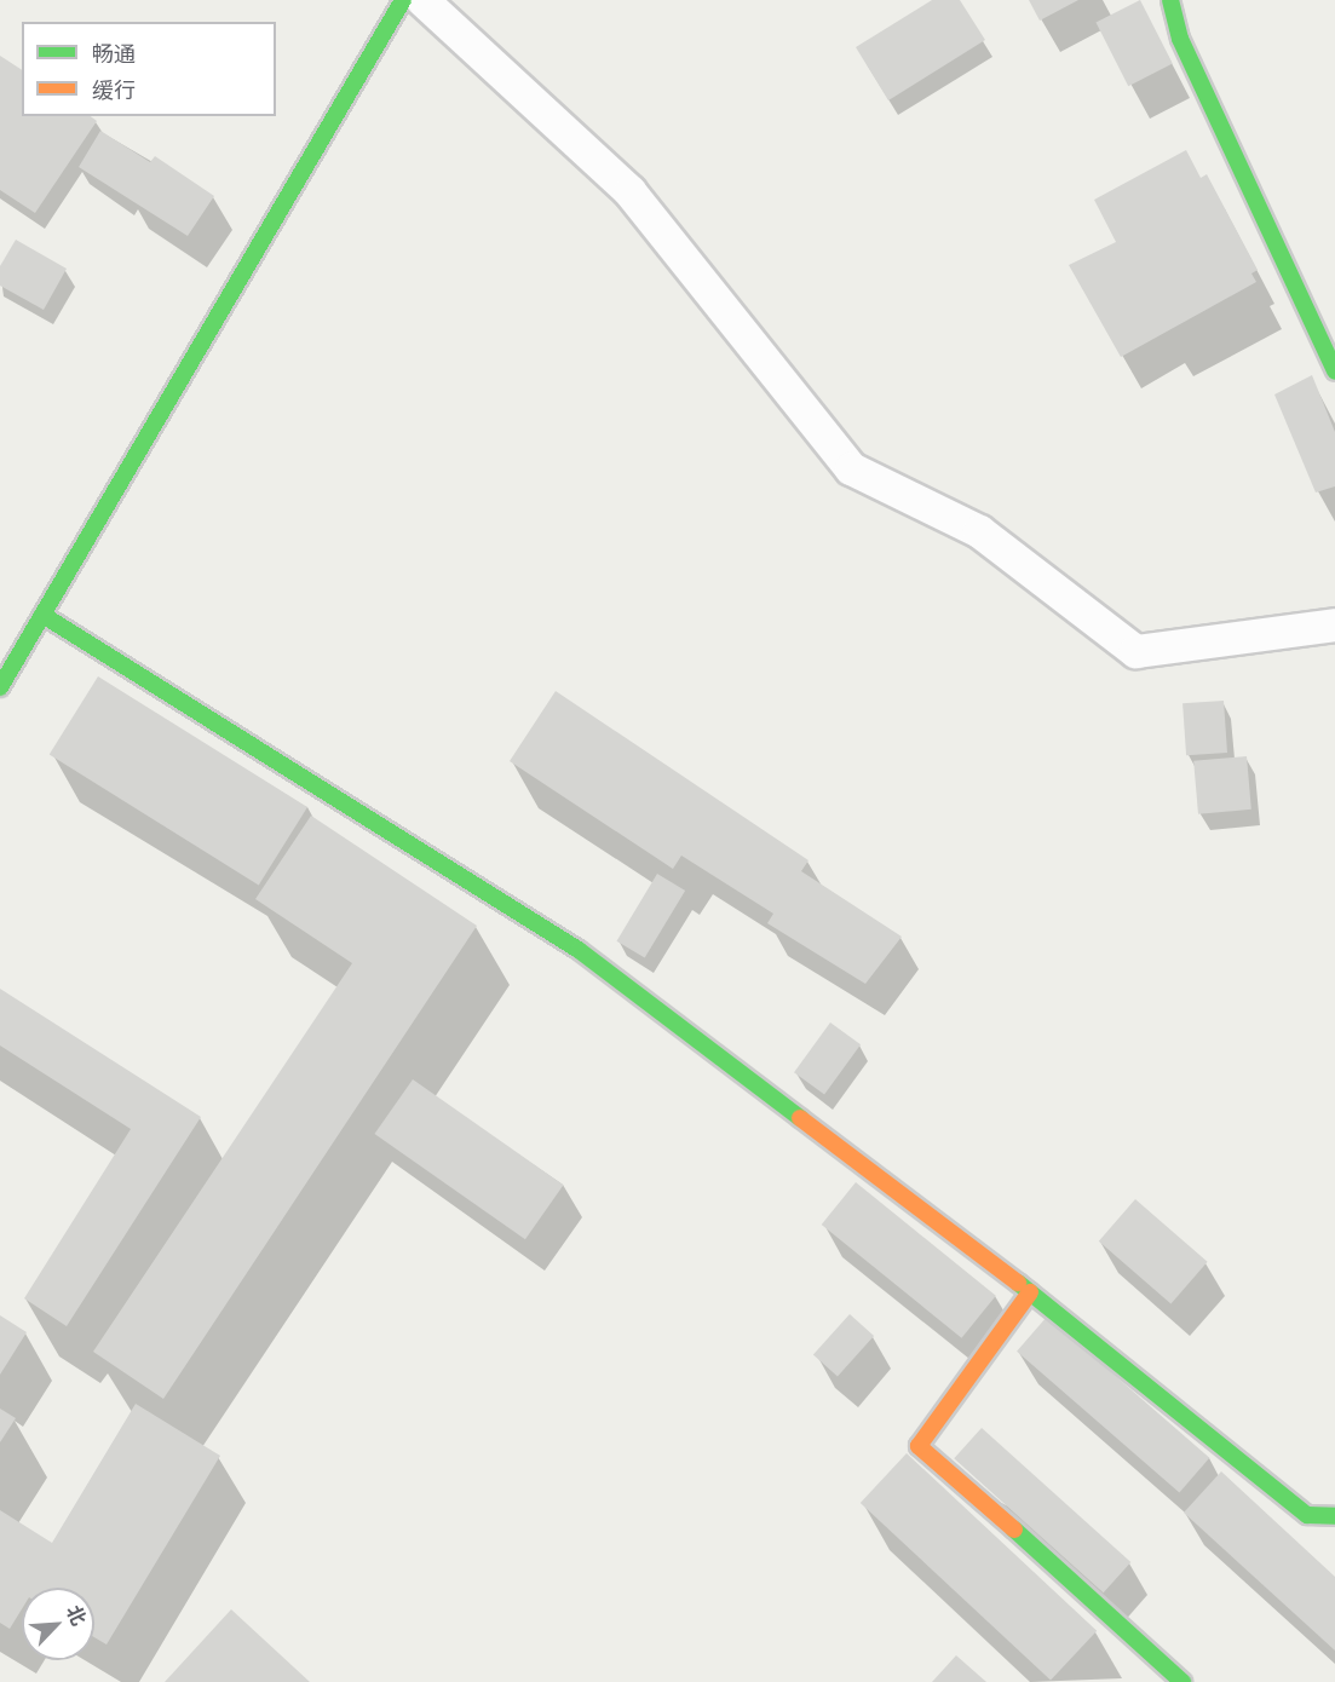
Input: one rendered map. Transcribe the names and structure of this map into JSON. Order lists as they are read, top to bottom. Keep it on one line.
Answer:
{"legend":["畅通","缓行"],"north":"top right"}
